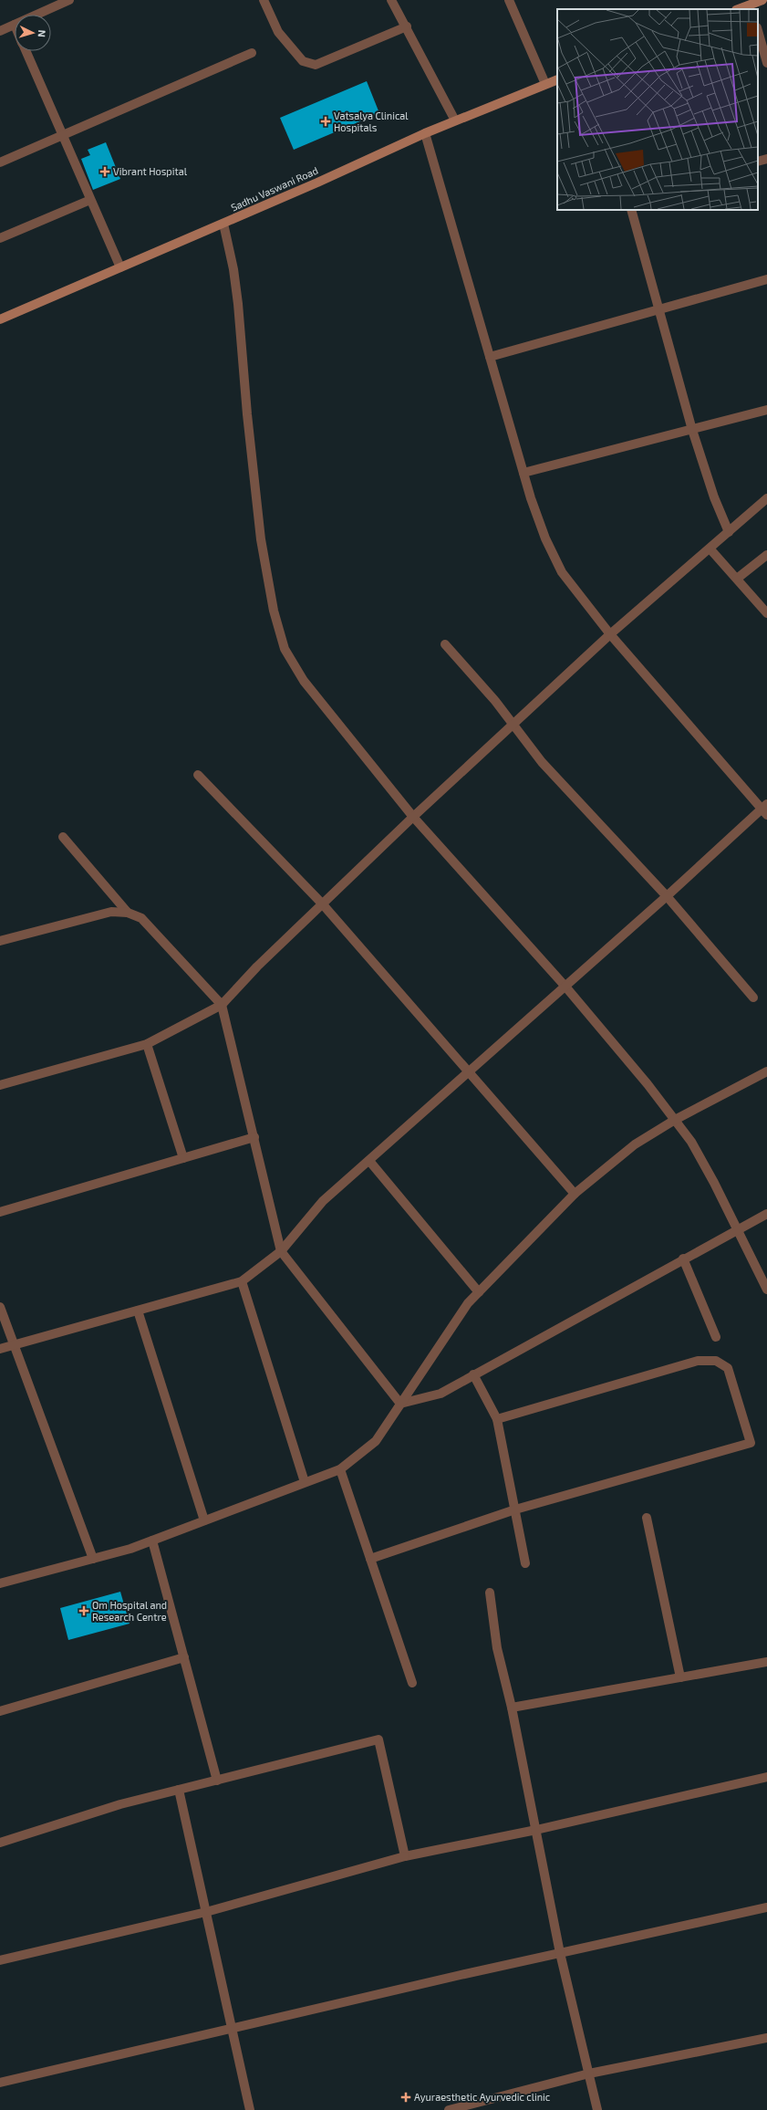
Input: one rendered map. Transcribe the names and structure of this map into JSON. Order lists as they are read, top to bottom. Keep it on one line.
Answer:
{"streets":{"street":["Sadhu Vaswani Road"]},"places":{"health":["Vatsalya Clinical Hospitals","Vibrant Hospital","Om Hospital and Research Centre","Ayuraesthetic Ayurvedic clinic"]},"north":"right"}
